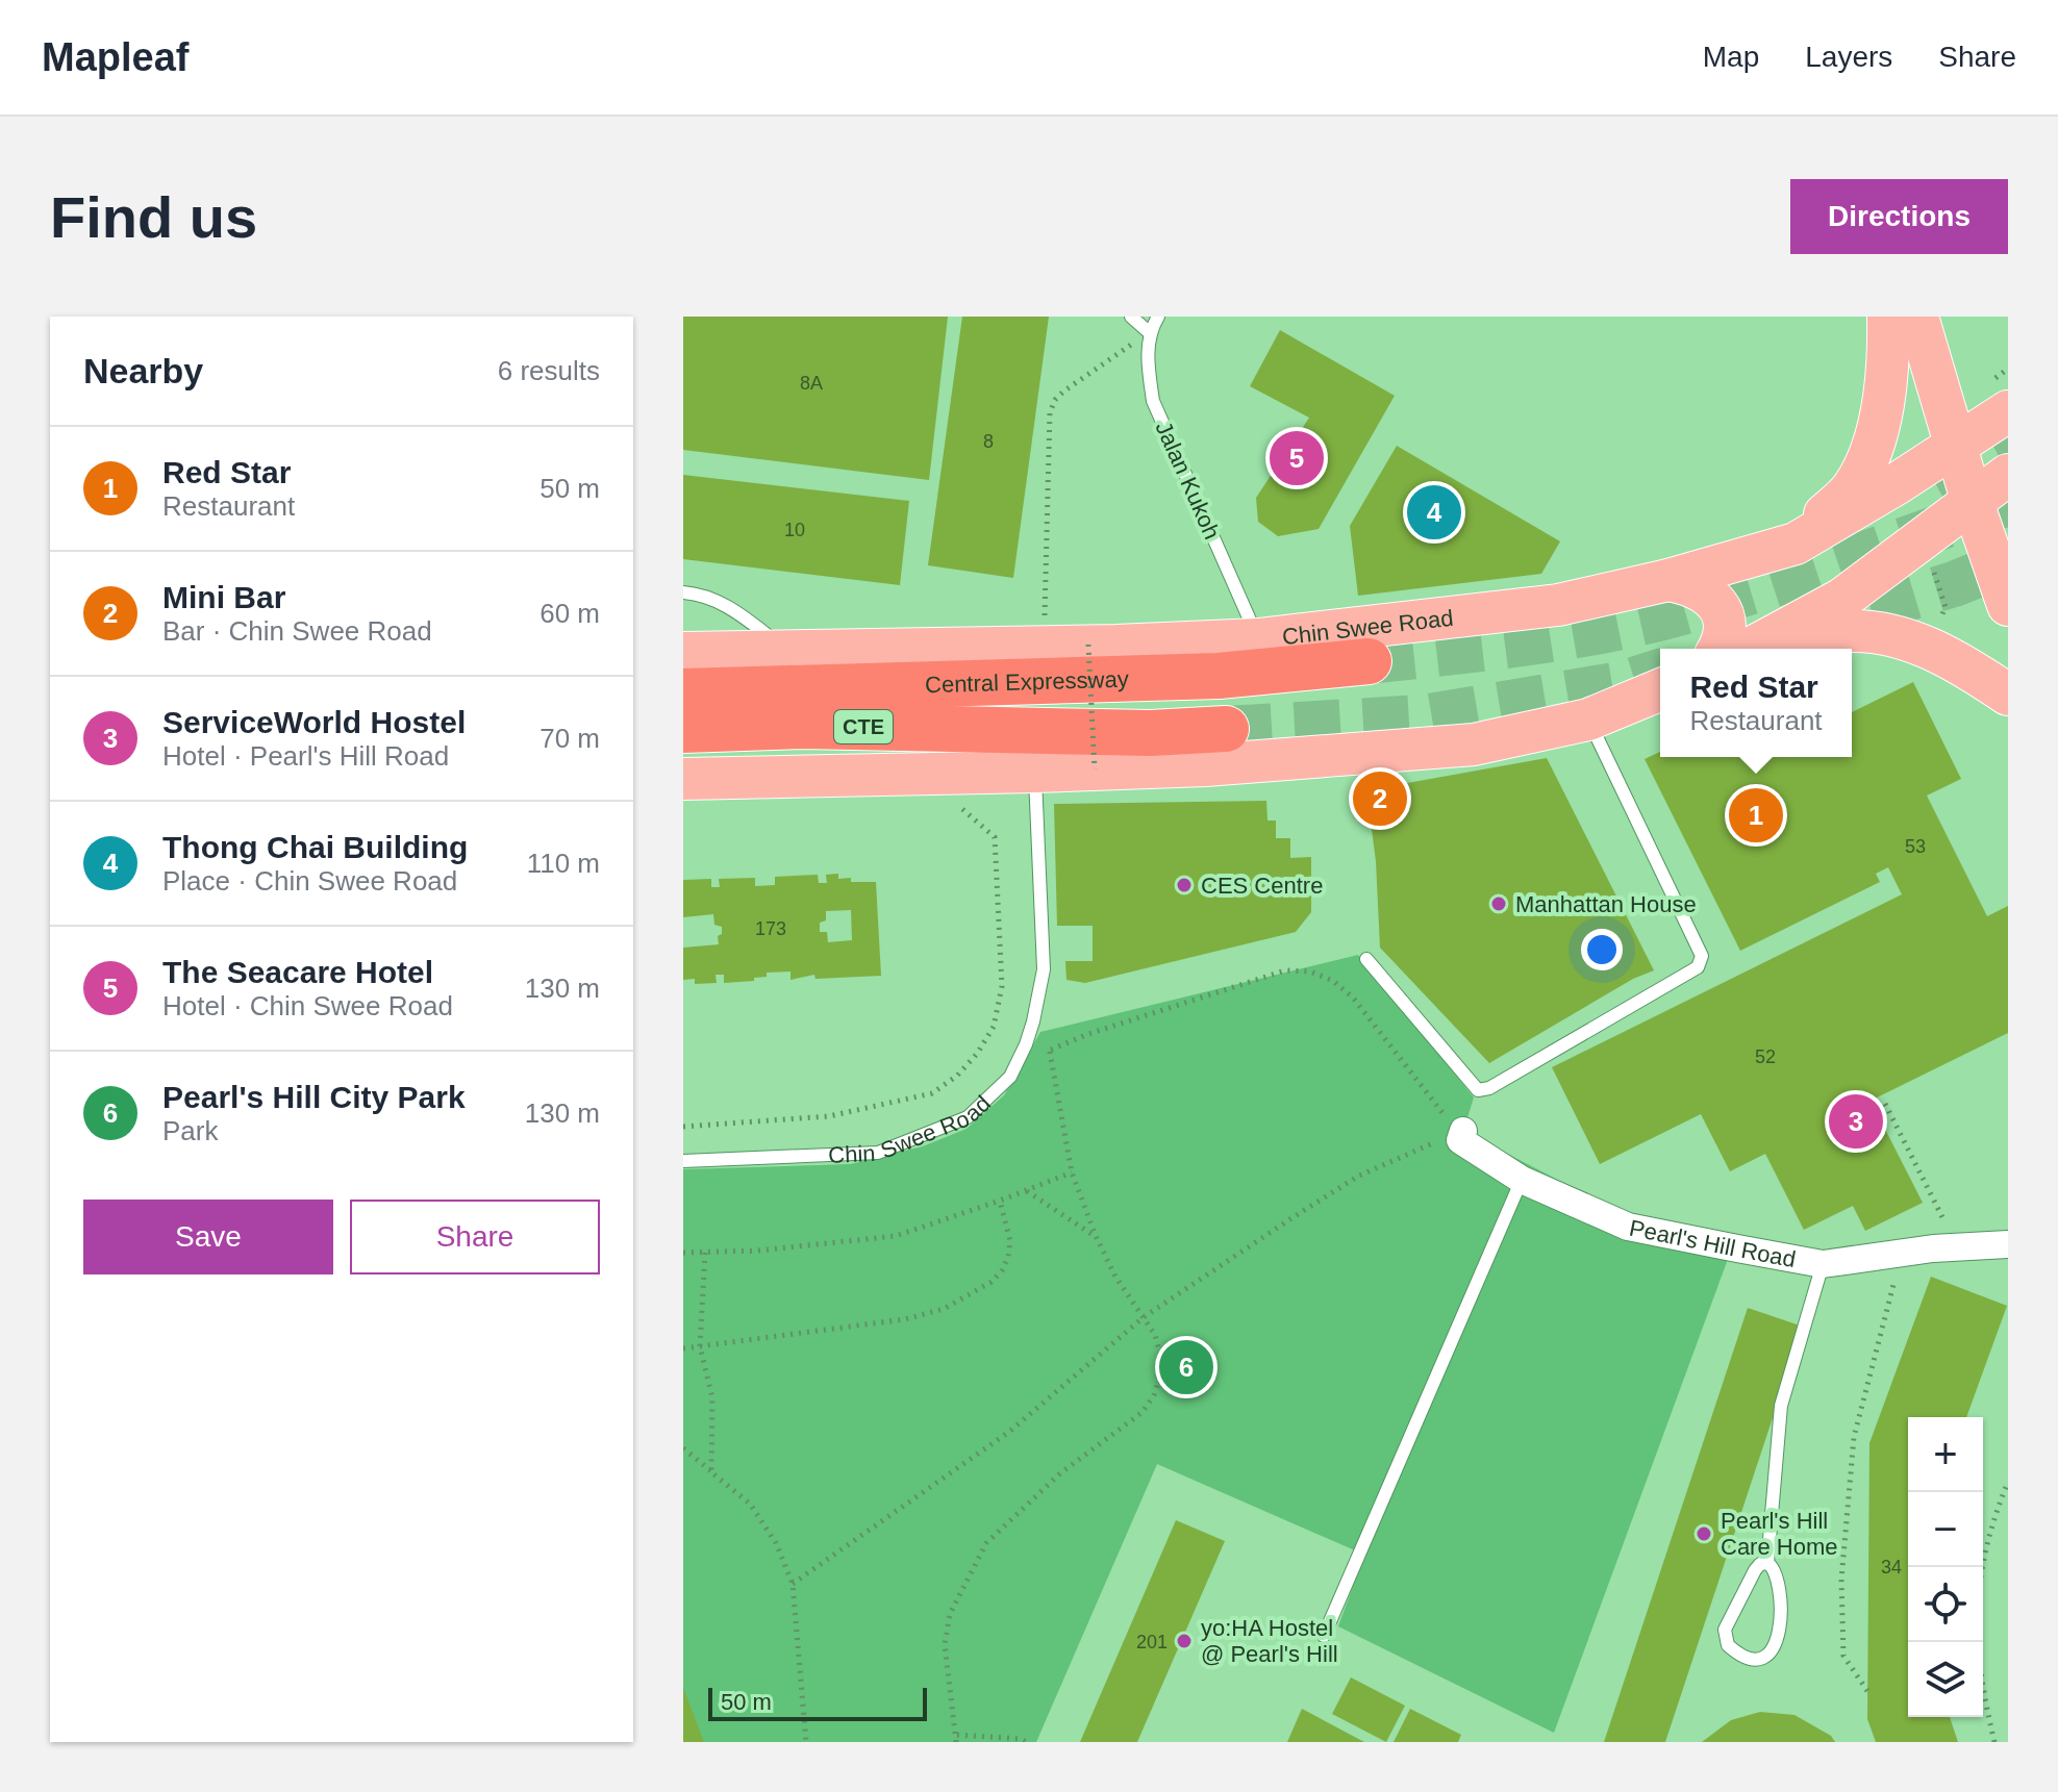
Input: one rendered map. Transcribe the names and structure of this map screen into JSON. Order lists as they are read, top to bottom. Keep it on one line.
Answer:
{"streets":{"highway":["Central Expressway","CTE"],"main road":["Chin Swee Road"],"street":["Pearl's Hill Road"],"lane":["Jalan Kukoh"]},"crossings":[["Jalan Kukoh","Chin Swee Road"]],"places":["CES Centre","Manhattan House","Pearl's Hill Care Home","yo:HA Hostel @ Pearl's Hill"],"house_numbers":["8A","8","10","53","173","52","34","201"],"scale_bar":"50 m","page":{"header":"Mapleaf","nav":["Map","Layers","Share"],"buttons":["Directions",["Save","Share"]],"title":"Find us","heading":["Nearby","6 results"],"list":[{"mark":"1","name":"Red Star","note":"Restaurant","value":"50 m"},{"mark":"2","name":"Mini Bar","note":"Bar · Chin Swee Road","value":"60 m"},{"mark":"3","name":"ServiceWorld Hostel","note":"Hotel · Pearl's Hill Road","value":"70 m"},{"mark":"4","name":"Thong Chai Building","note":"Place · Chin Swee Road","value":"110 m"},{"mark":"5","name":"The Seacare Hotel","note":"Hotel · Chin Swee Road","value":"130 m"},{"mark":"6","name":"Pearl's Hill City Park","note":"Park","value":"130 m"}],"pins":["5","4","2","1","3","6"],"popup":["Red Star","Restaurant"],"map_buttons":["+","−"],"scale":"50 m"}}
